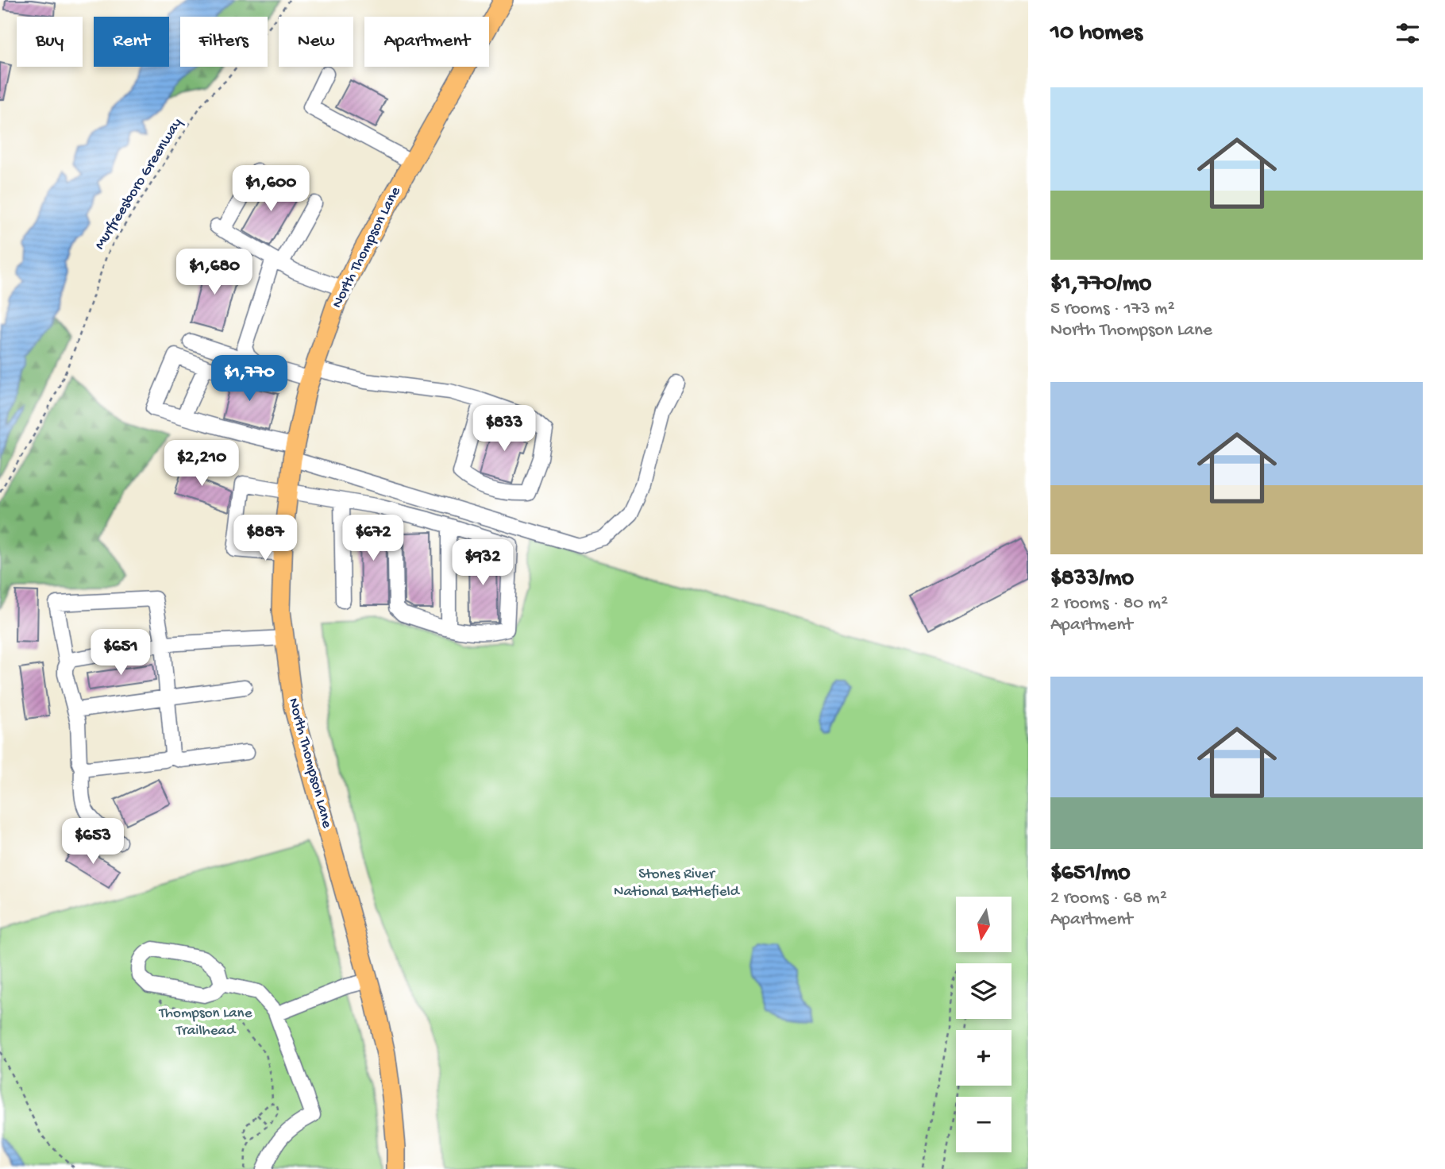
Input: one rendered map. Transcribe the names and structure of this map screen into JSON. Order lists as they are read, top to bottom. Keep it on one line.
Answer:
{"streets":{"main road":["North Thompson Lane"],"path":["Murfreesboro Greenway"]},"parks":["Stones River National Battlefield","Thompson Lane Trailhead"],"north":"bottom","page":{"heading":"10 homes","chip":["Buy","Rent","Filters","New","Apartment"],"list":[{"name":"$1,770/mo","note":"5 rooms · 173 m² · North Thompson Lane"},{"name":"$833/mo","note":"2 rooms · 80 m² · Apartment"},{"name":"$651/mo","note":"2 rooms · 68 m² · Apartment"}],"price":["$1,600","$1,680","$1,770","$833","$2,210","$887","$672","$932","$651","$653"],"map_buttons":["+","−"]}}
